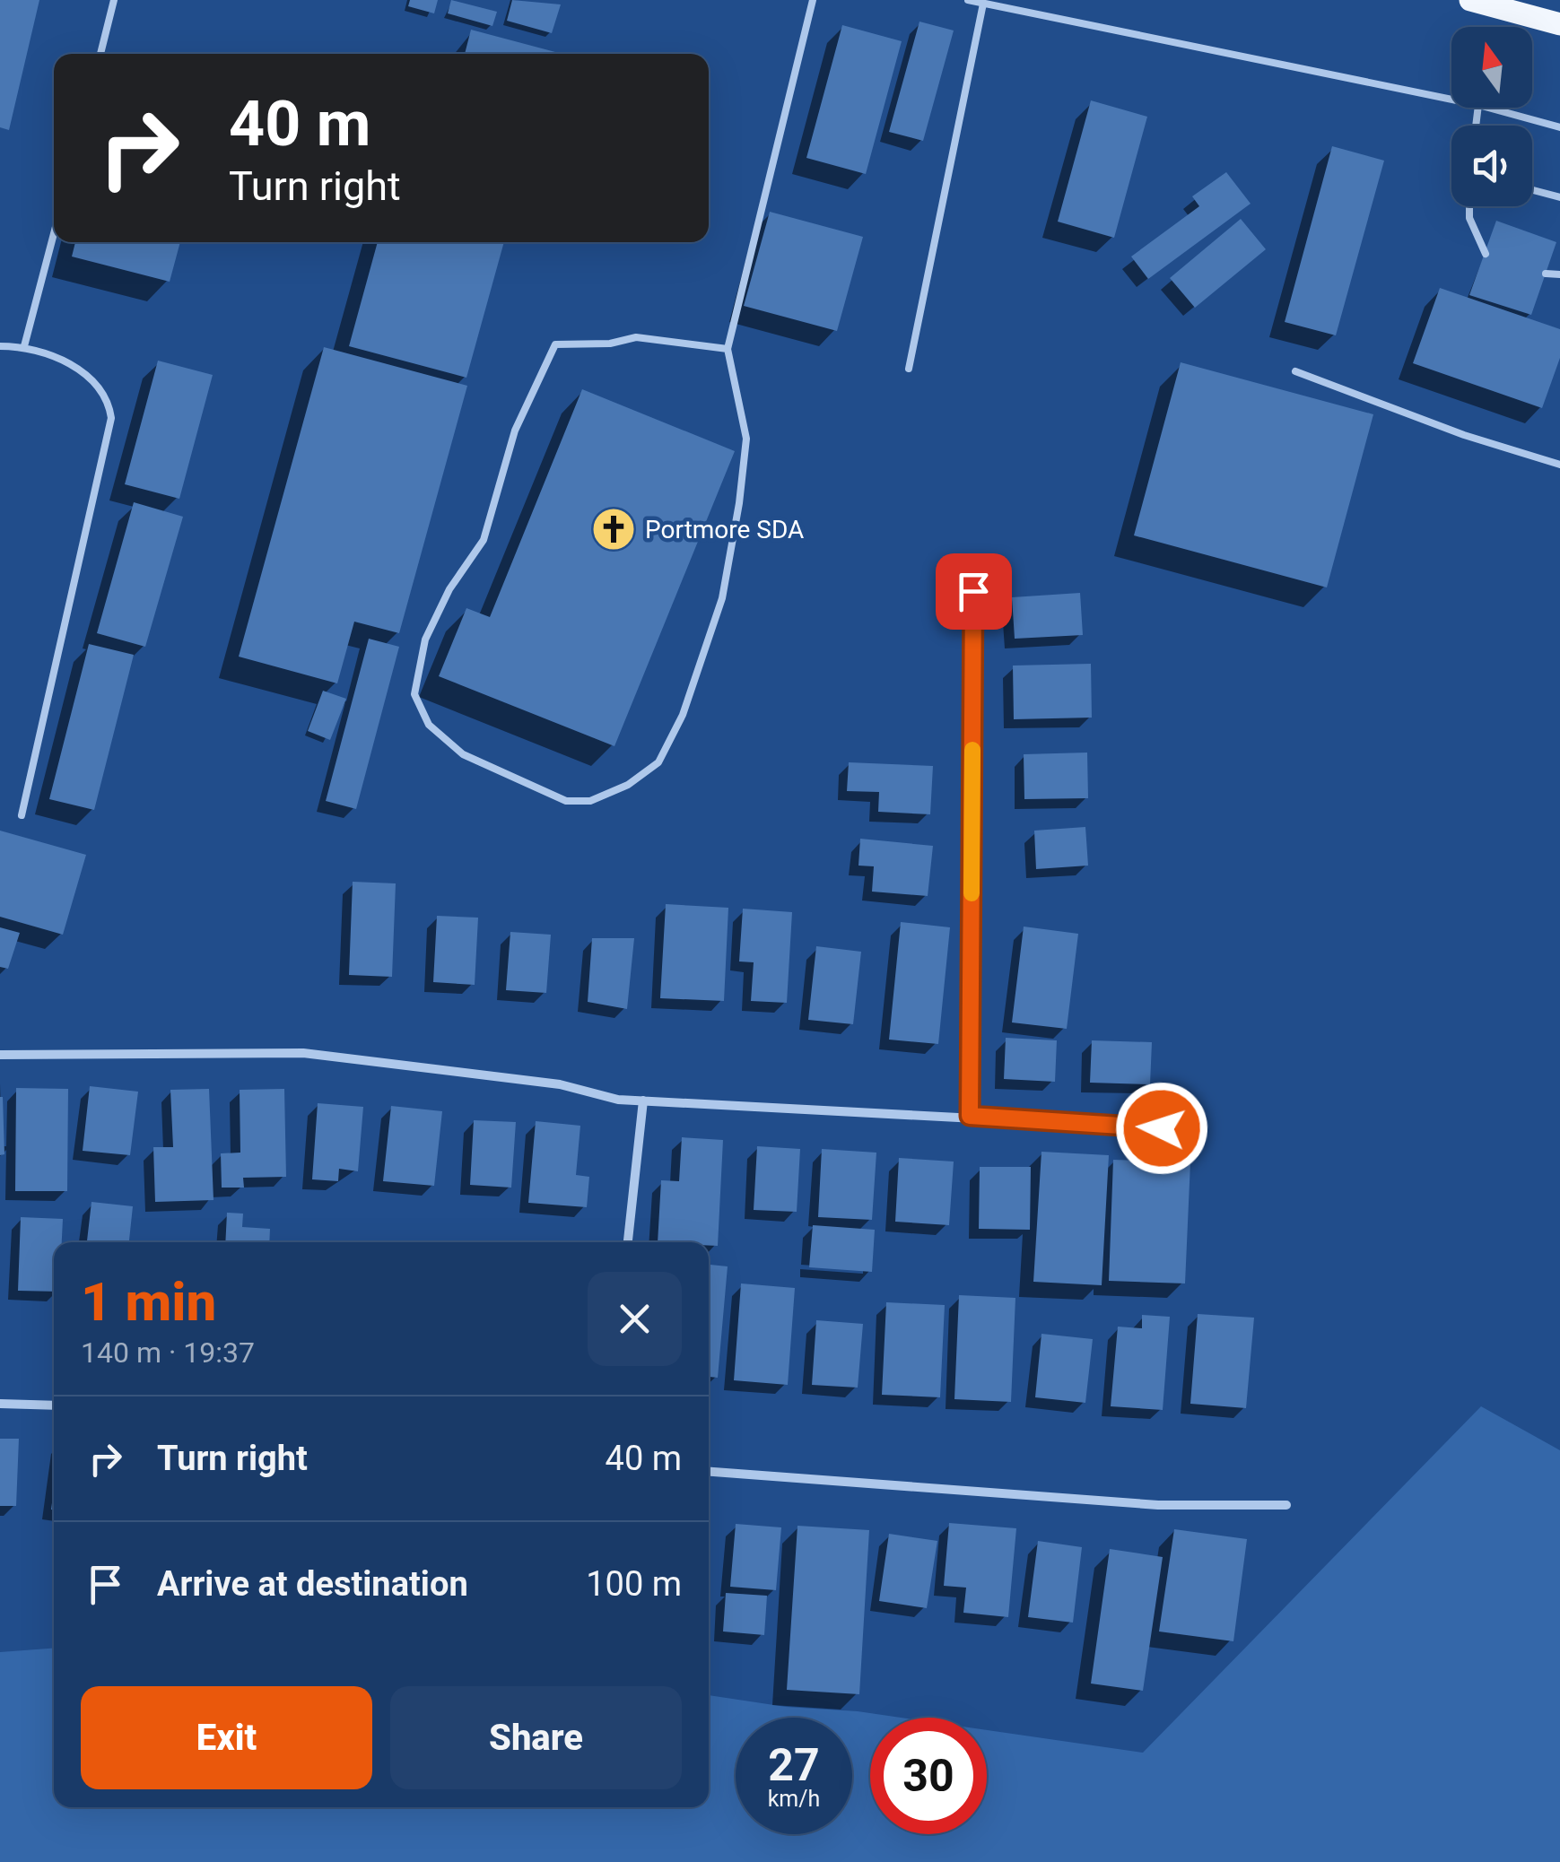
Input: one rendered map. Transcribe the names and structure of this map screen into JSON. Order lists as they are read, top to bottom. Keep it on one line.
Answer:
{"places":{"church":["Portmore SDA"]},"north":"top","page":{"turn":["40 m","Turn right"],"heading":["1 min","140 m · 19:37"],"list":[{"name":"Turn right","value":"40 m"},{"name":"Arrive at destination","value":"100 m"}],"buttons":["Exit","Share"],"speed":"27 km/h","limit":"30"}}
